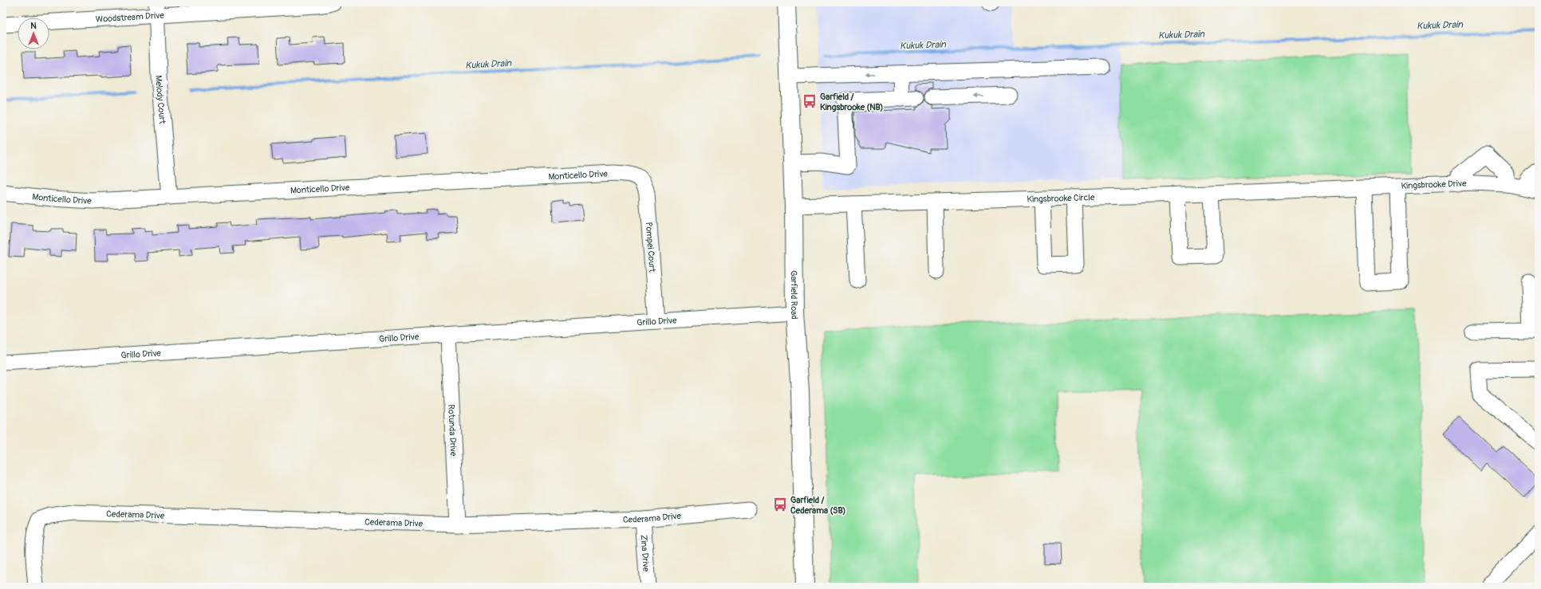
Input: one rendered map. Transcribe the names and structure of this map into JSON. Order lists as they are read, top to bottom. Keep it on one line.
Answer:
{"streets":{"main road":["Garfield Road"],"street":["Woodstream Drive","Melody Court","Monticello Drive","Kingsbrooke Drive","Kingsbrooke Circle","Pompei Court","Grillo Drive","Rotunda Drive","Cederama Drive","Zina Drive"]},"crossings":[["Woodstream Drive","Melody Court"],["Melody Court","Monticello Drive"],["Monticello Drive","Pompei Court"],["Kingsbrooke Drive","Kingsbrooke Circle"],["Kingsbrooke Circle","Garfield Road"],["Pompei Court","Grillo Drive"],["Garfield Road","Grillo Drive"],["Grillo Drive","Rotunda Drive"],["Rotunda Drive","Cederama Drive"],["Cederama Drive","Zina Drive"]],"water":["Kukuk Drain"],"places":{"bus stop":["Garfield / Kingsbrooke (NB)","Garfield / Cederama (SB)"]},"north":"top"}
